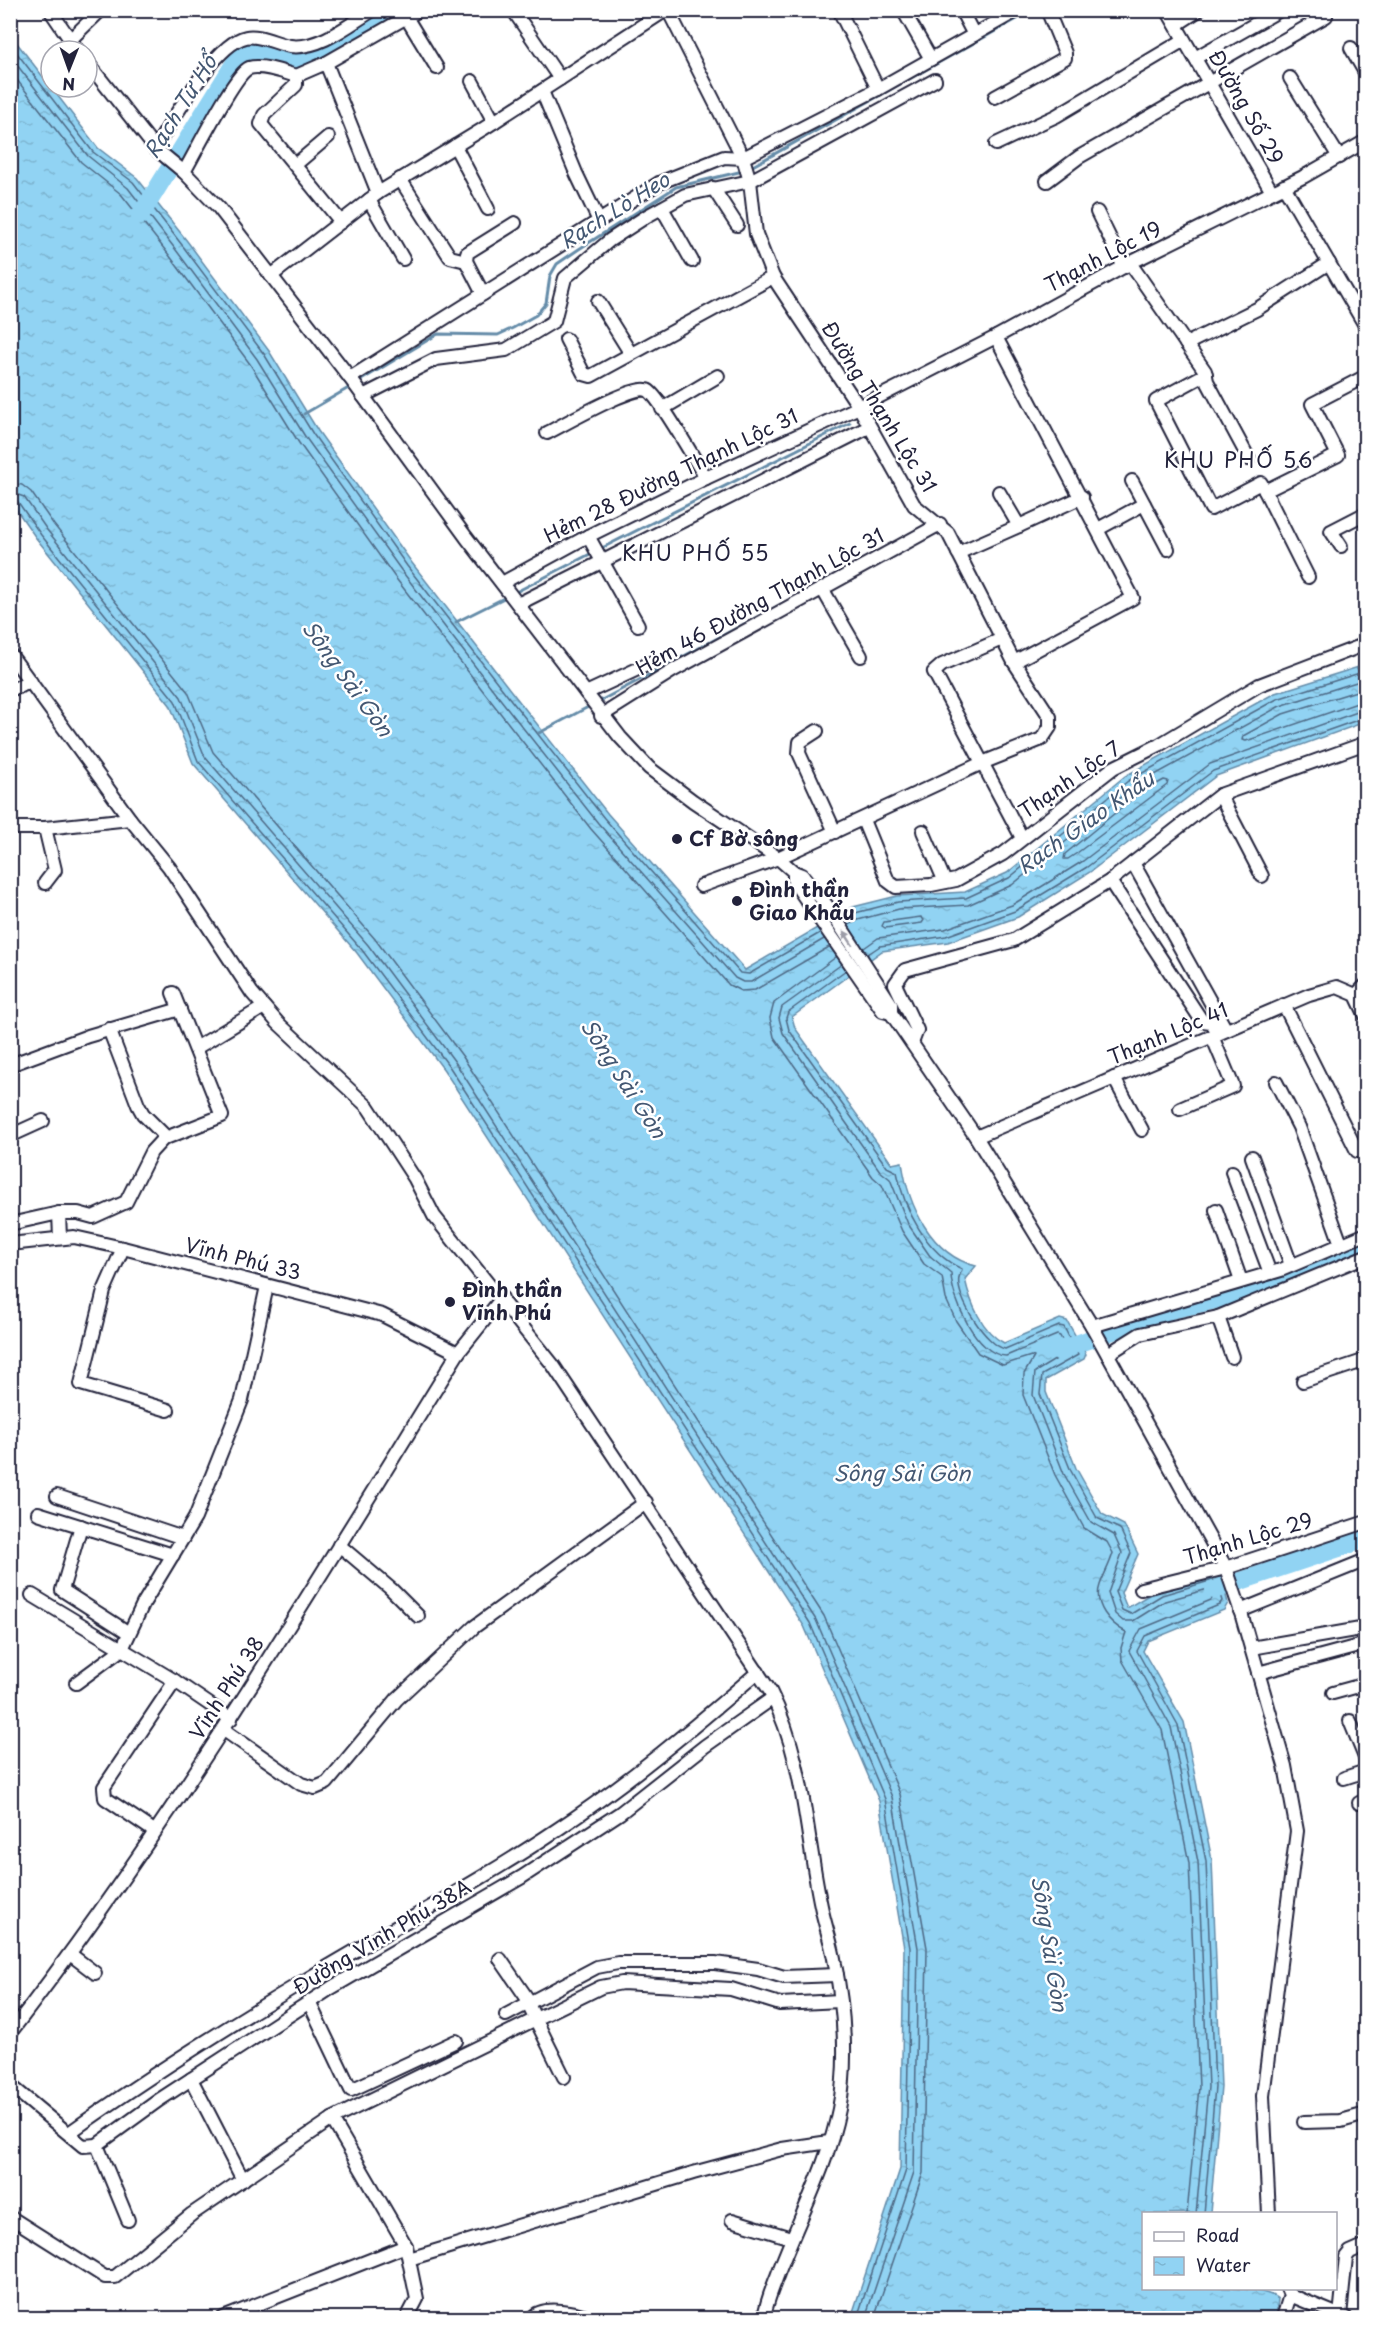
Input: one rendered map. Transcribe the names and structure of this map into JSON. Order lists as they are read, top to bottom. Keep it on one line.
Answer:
{"streets":{"street":["Đường Số 29","Thạnh Lộc 19","Đường Thạnh Lộc 31","Hẻm 28 Đường Thạnh Lộc 31","Hẻm 46 Đường Thạnh Lộc 31","Thạnh Lộc 7","Thạnh Lộc 41","Vĩnh Phú 33","Thạnh Lộc 29","Vĩnh Phú 38","Đường Vĩnh Phú 38A"]},"crossings":[["Đường Số 29","Thạnh Lộc 19"],["Thạnh Lộc 19","Đường Thạnh Lộc 31"],["Thạnh Lộc 19","Hẻm 28 Đường Thạnh Lộc 31"],["Đường Thạnh Lộc 31","Hẻm 28 Đường Thạnh Lộc 31"],["Đường Thạnh Lộc 31","Hẻm 46 Đường Thạnh Lộc 31"],["Đường Thạnh Lộc 31","Thạnh Lộc 7"],["Vĩnh Phú 33","Vĩnh Phú 38"]],"districts":["KHU PHỐ 56","KHU PHỐ 55"],"water":["Rạch Tư Hổ","Rạch Lò Heo","Sông Sài Gòn","Rạch Giao Khẩu"],"places":["Cf Bờ sông","Đình thần Giao Khẩu","Đình thần Vĩnh Phú"],"legend":["Road","Water"],"north":"bottom"}
